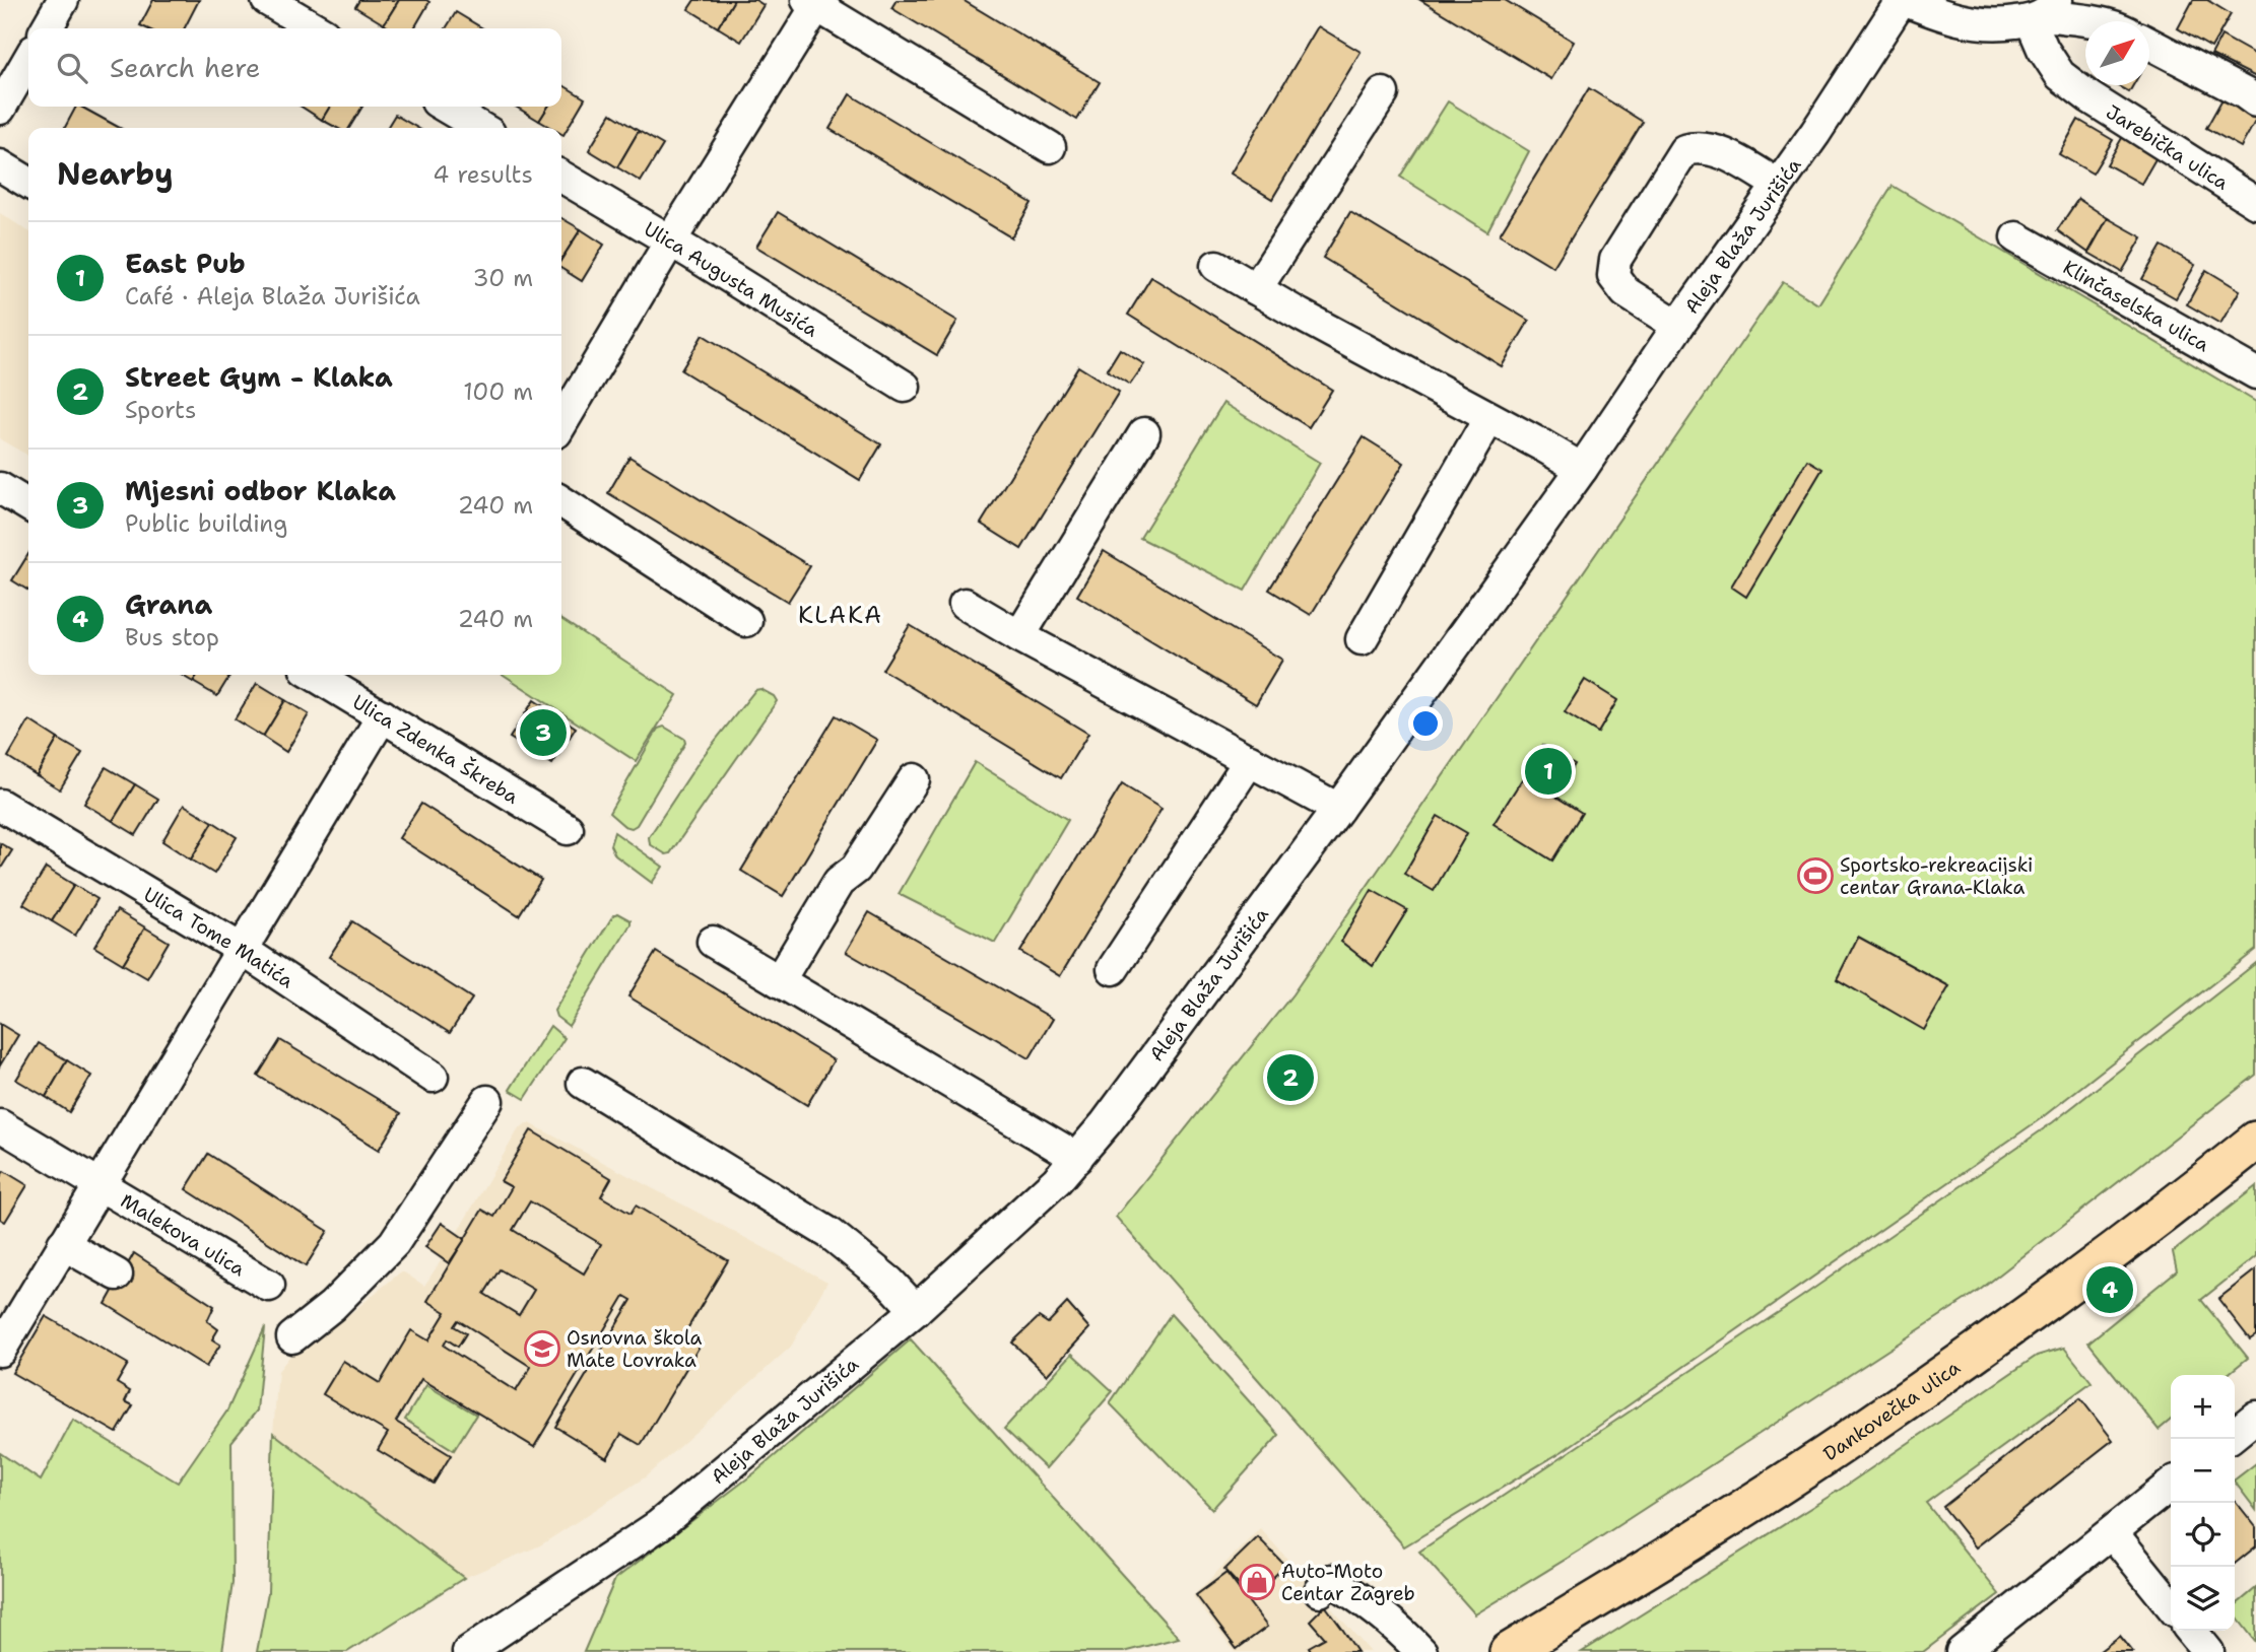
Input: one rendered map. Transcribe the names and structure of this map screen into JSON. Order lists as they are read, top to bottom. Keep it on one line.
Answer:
{"streets":{"main road":["Dankovečka ulica"],"street":["Jarebička ulica","Aleja Blaža Jurišića","Ulica Augusta Musića","Klinčaselska ulica","Ulica Zdenka Škreba","Ulica Tome Matića","Malekova ulica"]},"districts":["KLAKA"],"places":{"sports":["Sportsko-rekreacijski centar Grana-Klaka"],"school or university":["Osnovna škola Mate Lovraka"],"shop":["Auto-Moto Centar Zagreb"]},"north":"top right","page":{"search":"Search here","heading":["Nearby","4 results"],"list":[{"mark":"1","name":"East Pub","note":"Café · Aleja Blaža Jurišića","value":"30 m"},{"mark":"2","name":"Street Gym - Klaka","note":"Sports","value":"100 m"},{"mark":"3","name":"Mjesni odbor Klaka","note":"Public building","value":"240 m"},{"mark":"4","name":"Grana","note":"Bus stop","value":"240 m"}],"pins":["3","1","2","4"],"map_buttons":["+","−"]}}
